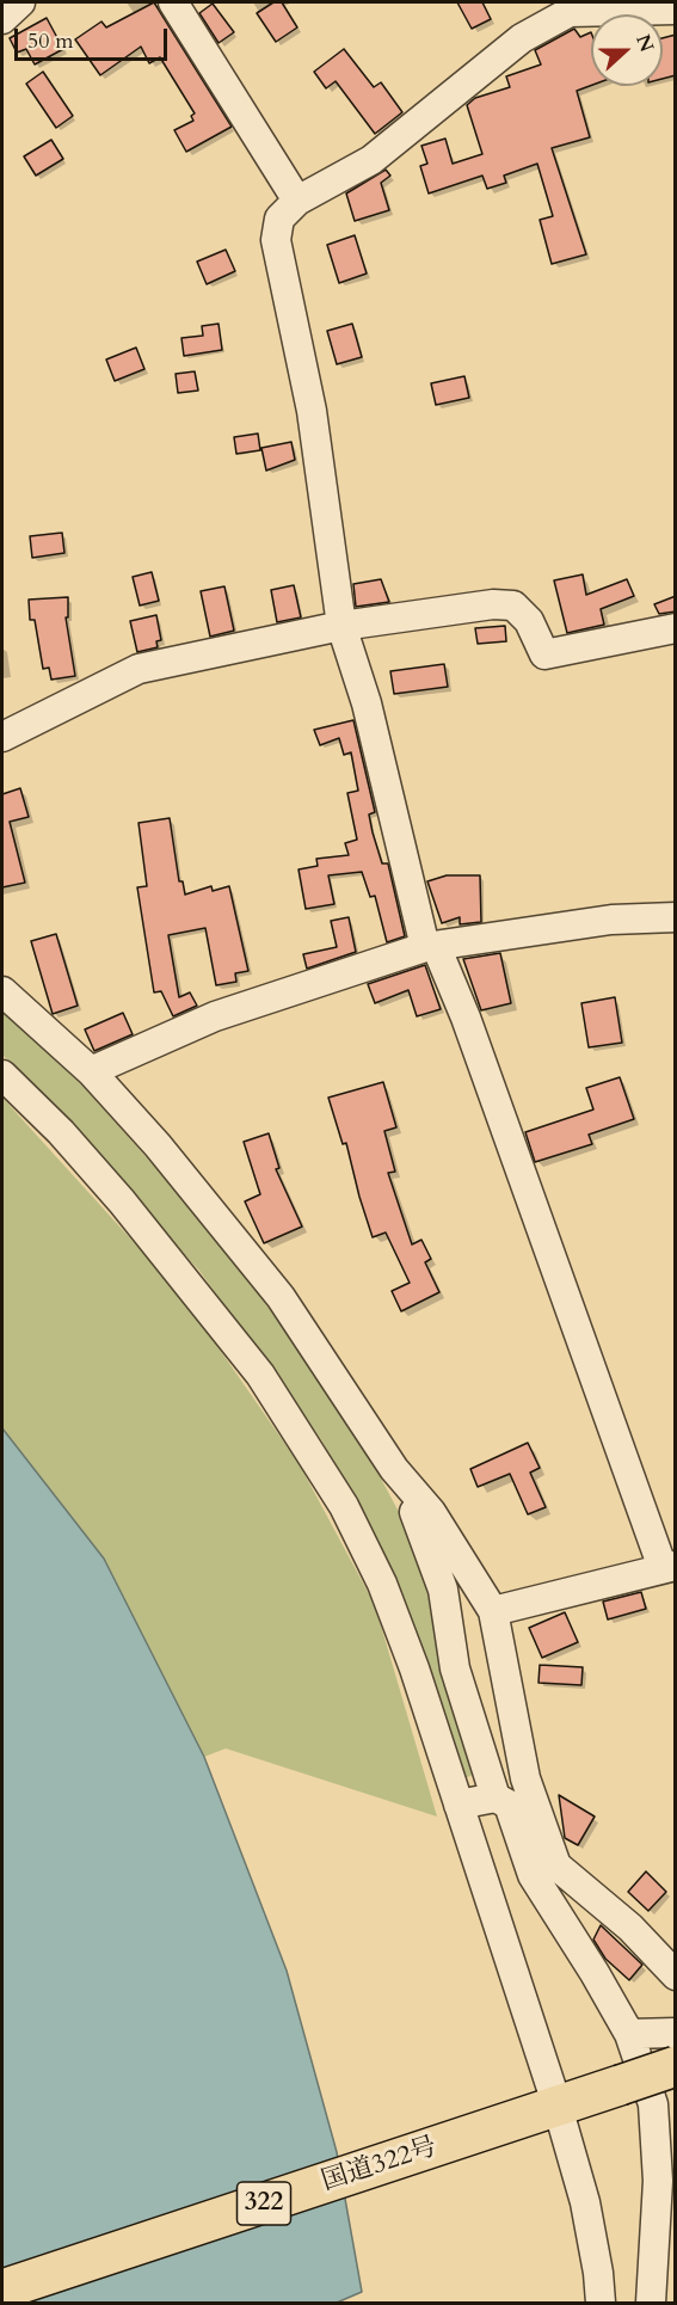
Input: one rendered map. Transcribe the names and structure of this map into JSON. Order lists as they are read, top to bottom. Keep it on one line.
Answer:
{"streets":{"highway":["国道322号","322"]},"scale_bar":"50 m","north":"right"}
